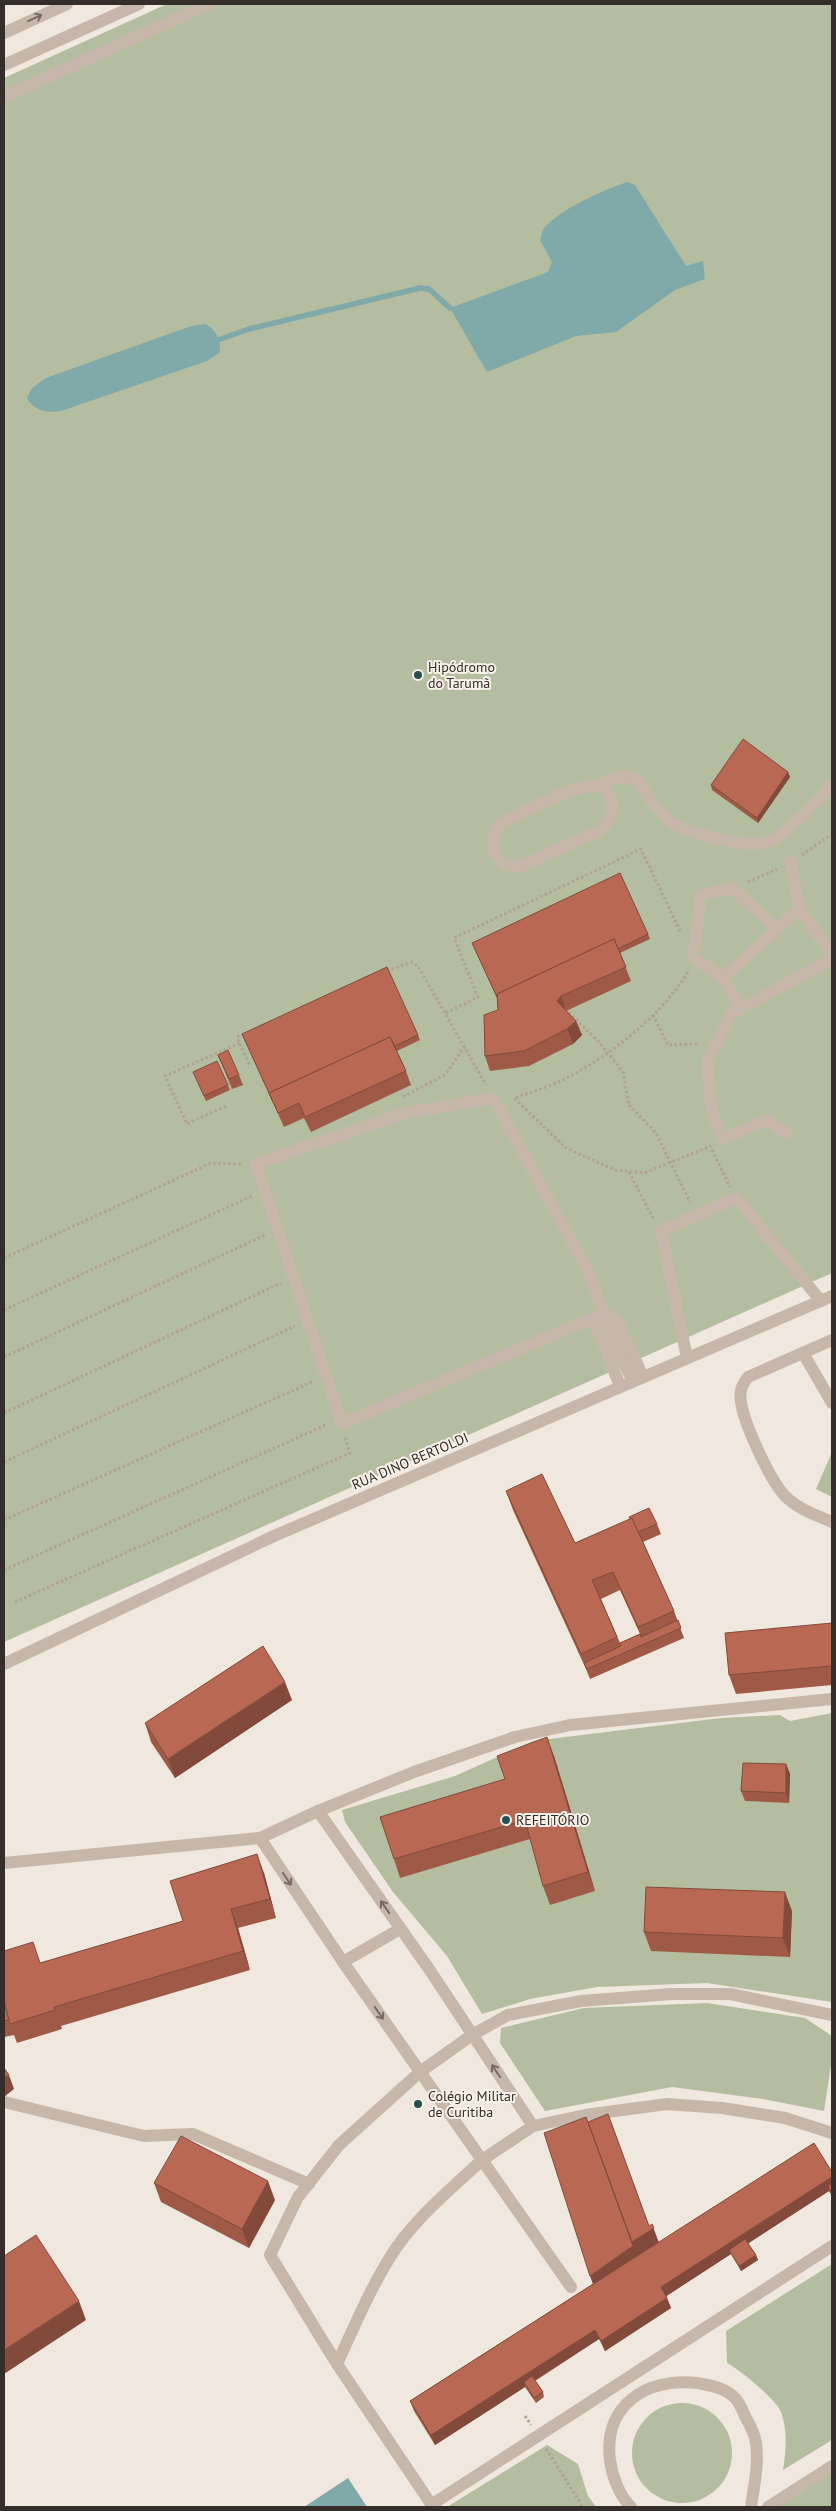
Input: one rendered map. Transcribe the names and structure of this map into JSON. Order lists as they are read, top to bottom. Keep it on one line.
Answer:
{"streets":{"street":["RUA DINO BERTOLDI"]},"places":["Hipódromo do Tarumã","REFEITÓRIO","Colégio Militar de Curitiba"]}
